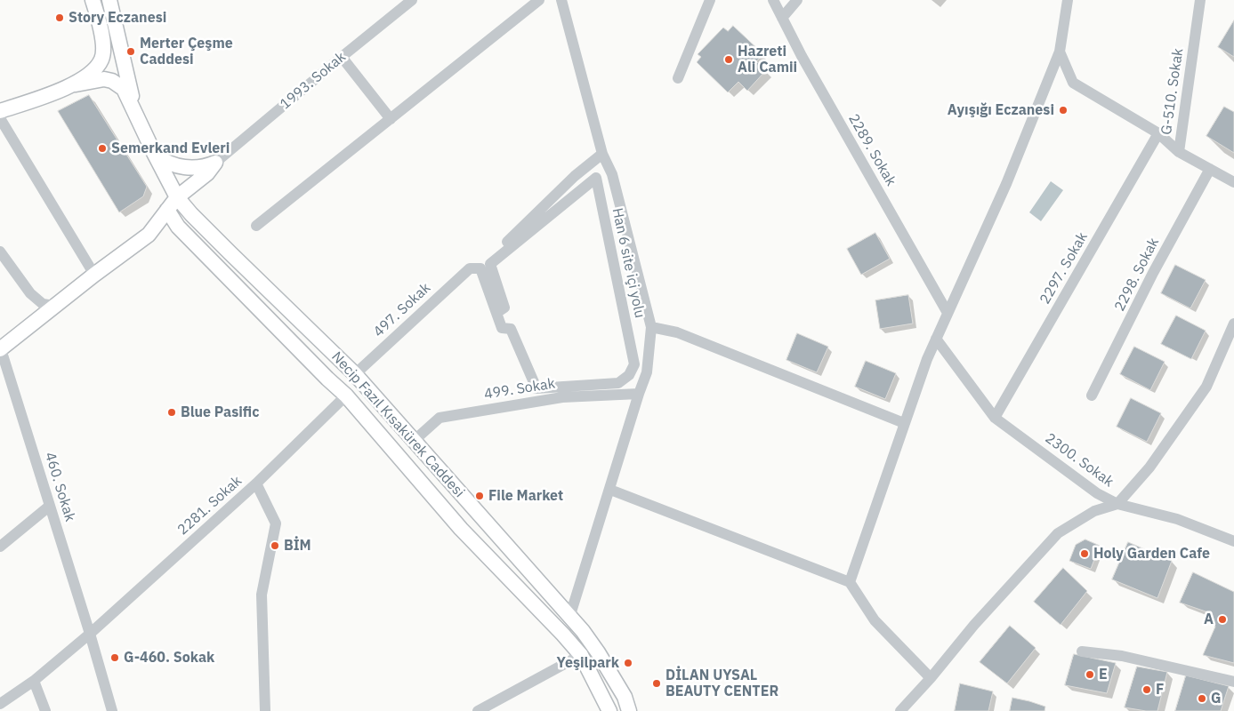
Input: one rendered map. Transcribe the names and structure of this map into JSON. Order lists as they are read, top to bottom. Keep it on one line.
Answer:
{"streets":{"main road":["Necip Fazıl Kısakürek Caddesi"],"street":["1993. Sokak","G-510. Sokak","2289. Sokak","Han 6 site içi yolu","2297. Sokak","2298. Sokak","497. Sokak","499. Sokak","2300. Sokak","460. Sokak","2281. Sokak"]},"crossings":[["G-510. Sokak","2298. Sokak"],["2297. Sokak","2300. Sokak"],["497. Sokak","Necip Fazıl Kısakürek Caddesi"],["499. Sokak","Necip Fazıl Kısakürek Caddesi"],["Necip Fazıl Kısakürek Caddesi","2281. Sokak"],["460. Sokak","2281. Sokak"]],"places":["Story Eczanesi","Merter Çeşme Caddesi","Hazreti Ali Camii","Ayışığı Eczanesi","Semerkand Evleri","Blue Pasific","File Market","BİM","Holy Garden Cafe","A","G-460. Sokak","Yeşilpark","E","DİLAN UYSAL BEAUTY CENTER","F","G"]}
